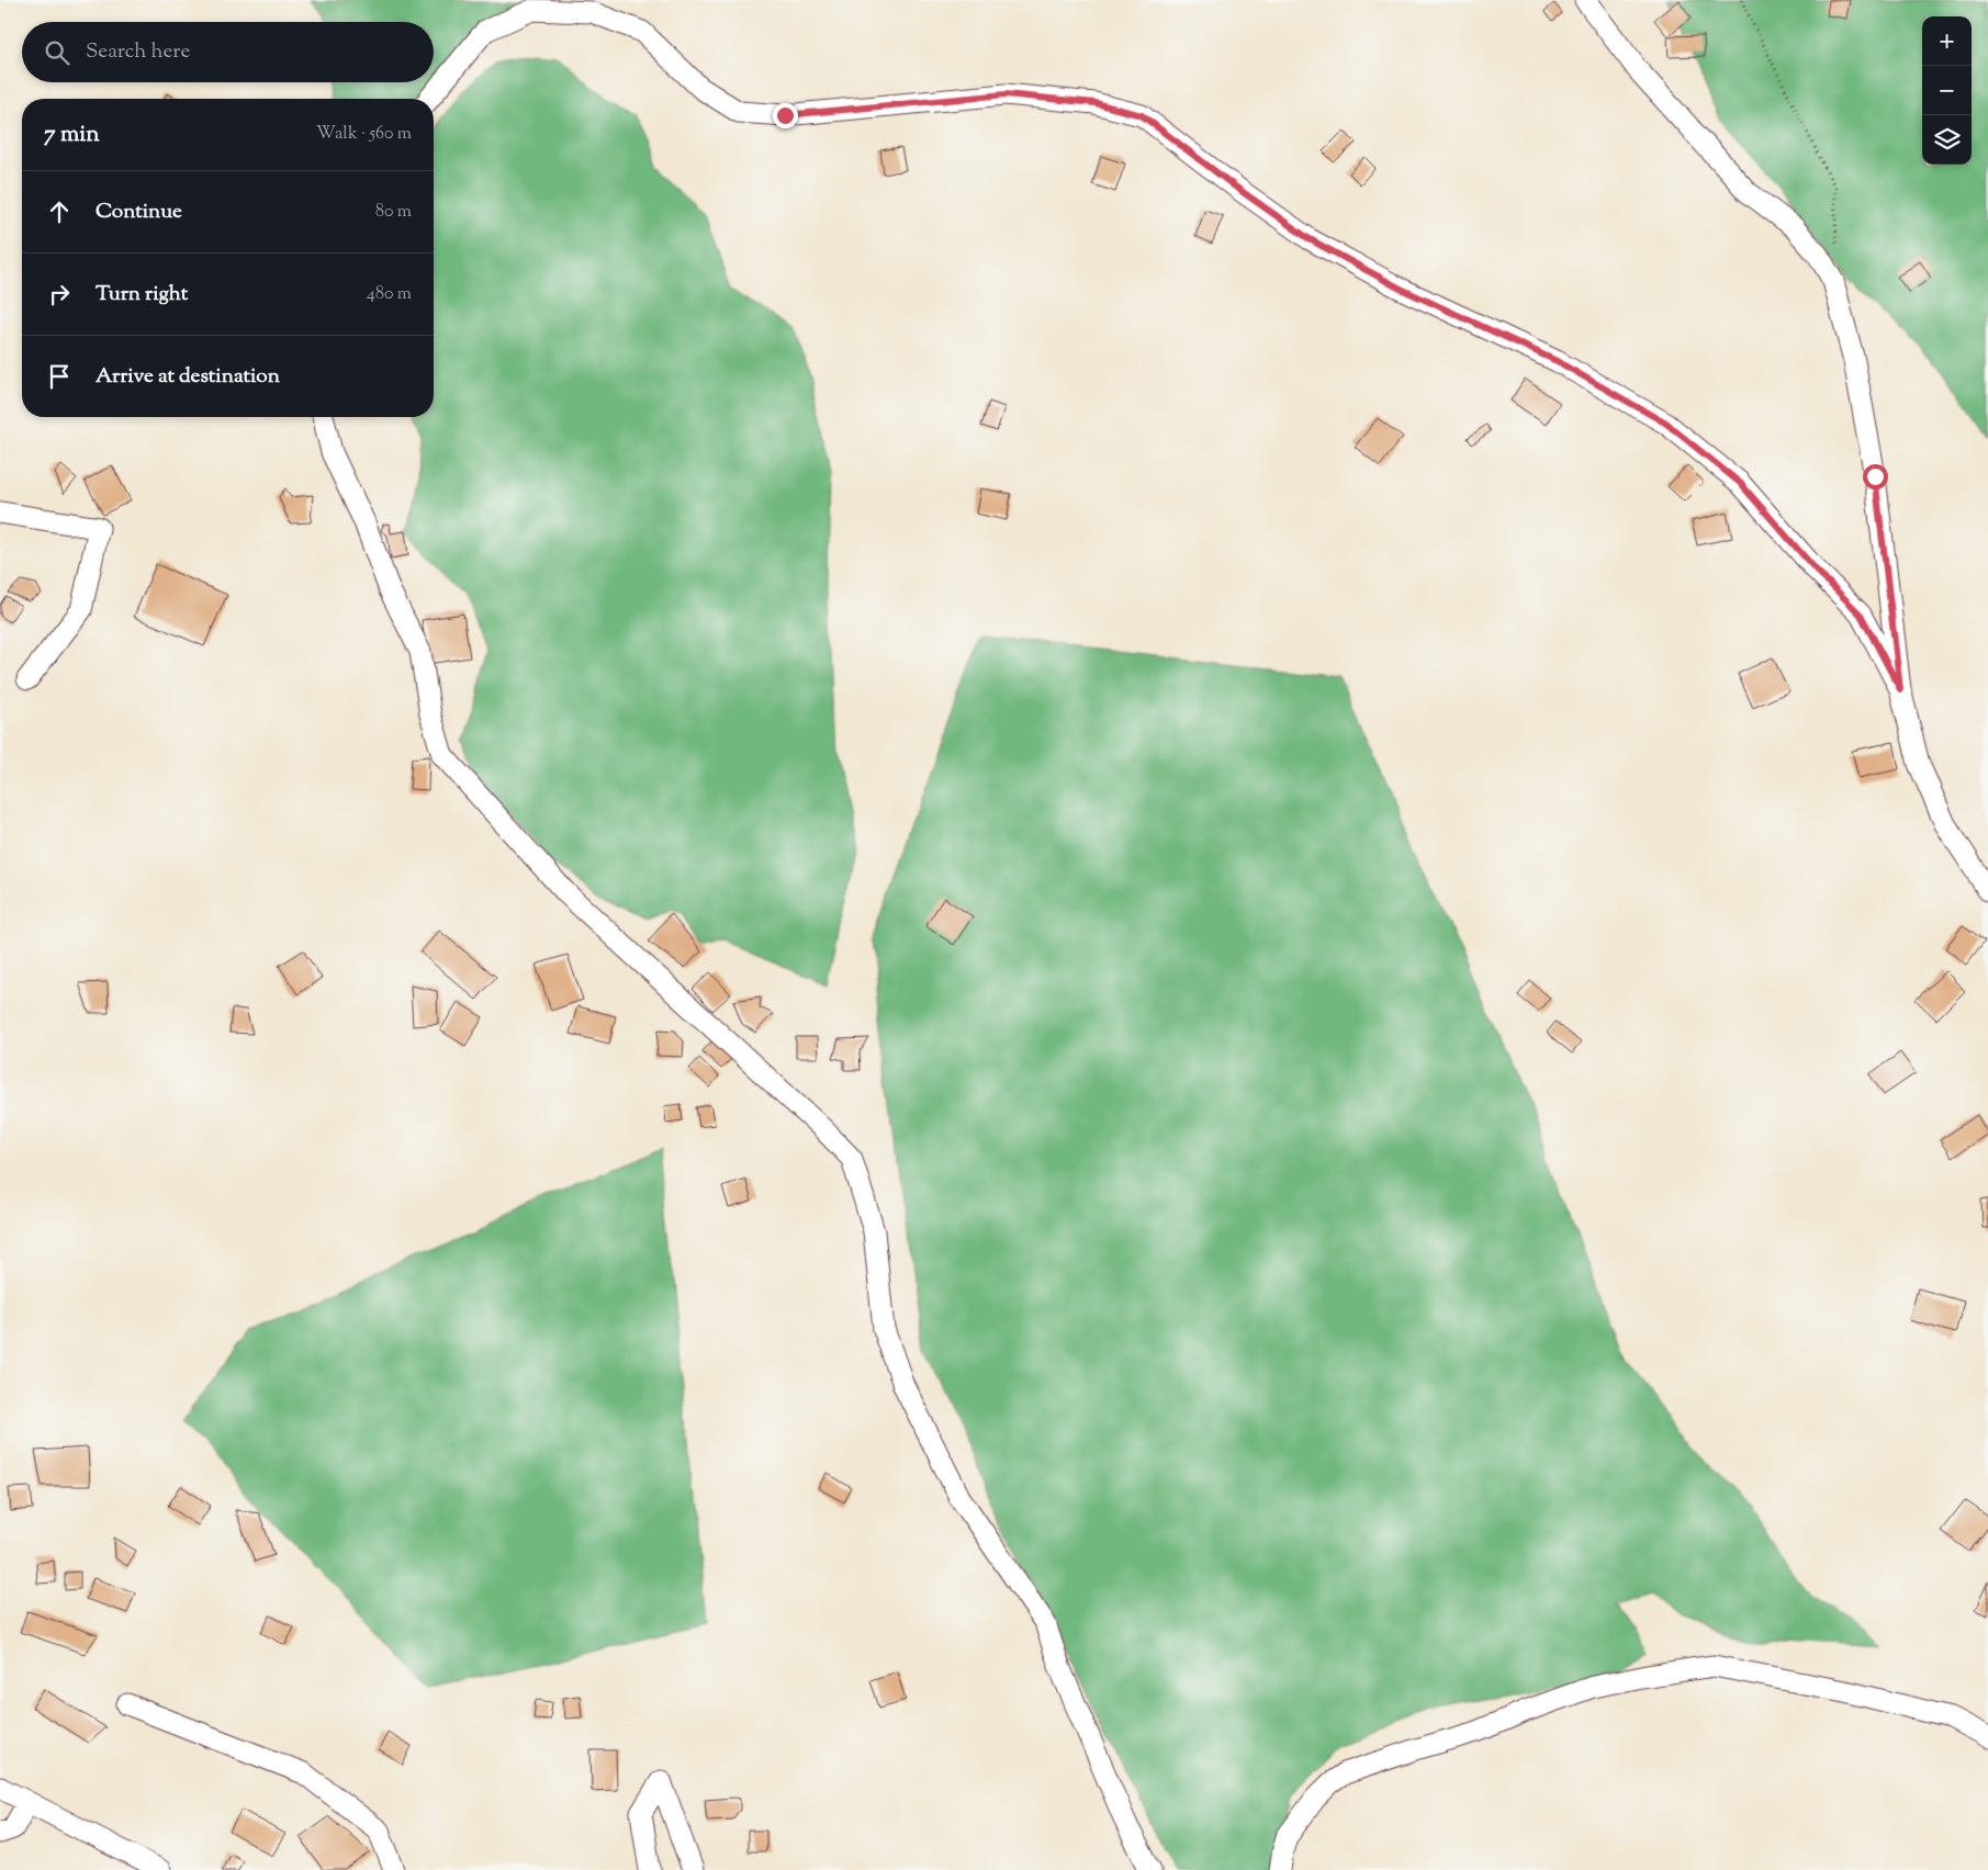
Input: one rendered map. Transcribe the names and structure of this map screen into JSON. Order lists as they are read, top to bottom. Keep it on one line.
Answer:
{"page":{"map_buttons":["+","−"],"search":"Search here","heading":["7 min","Walk · 560 m"],"list":[["Continue","80 m"],["Turn right","480 m"],"Arrive at destination"]}}
